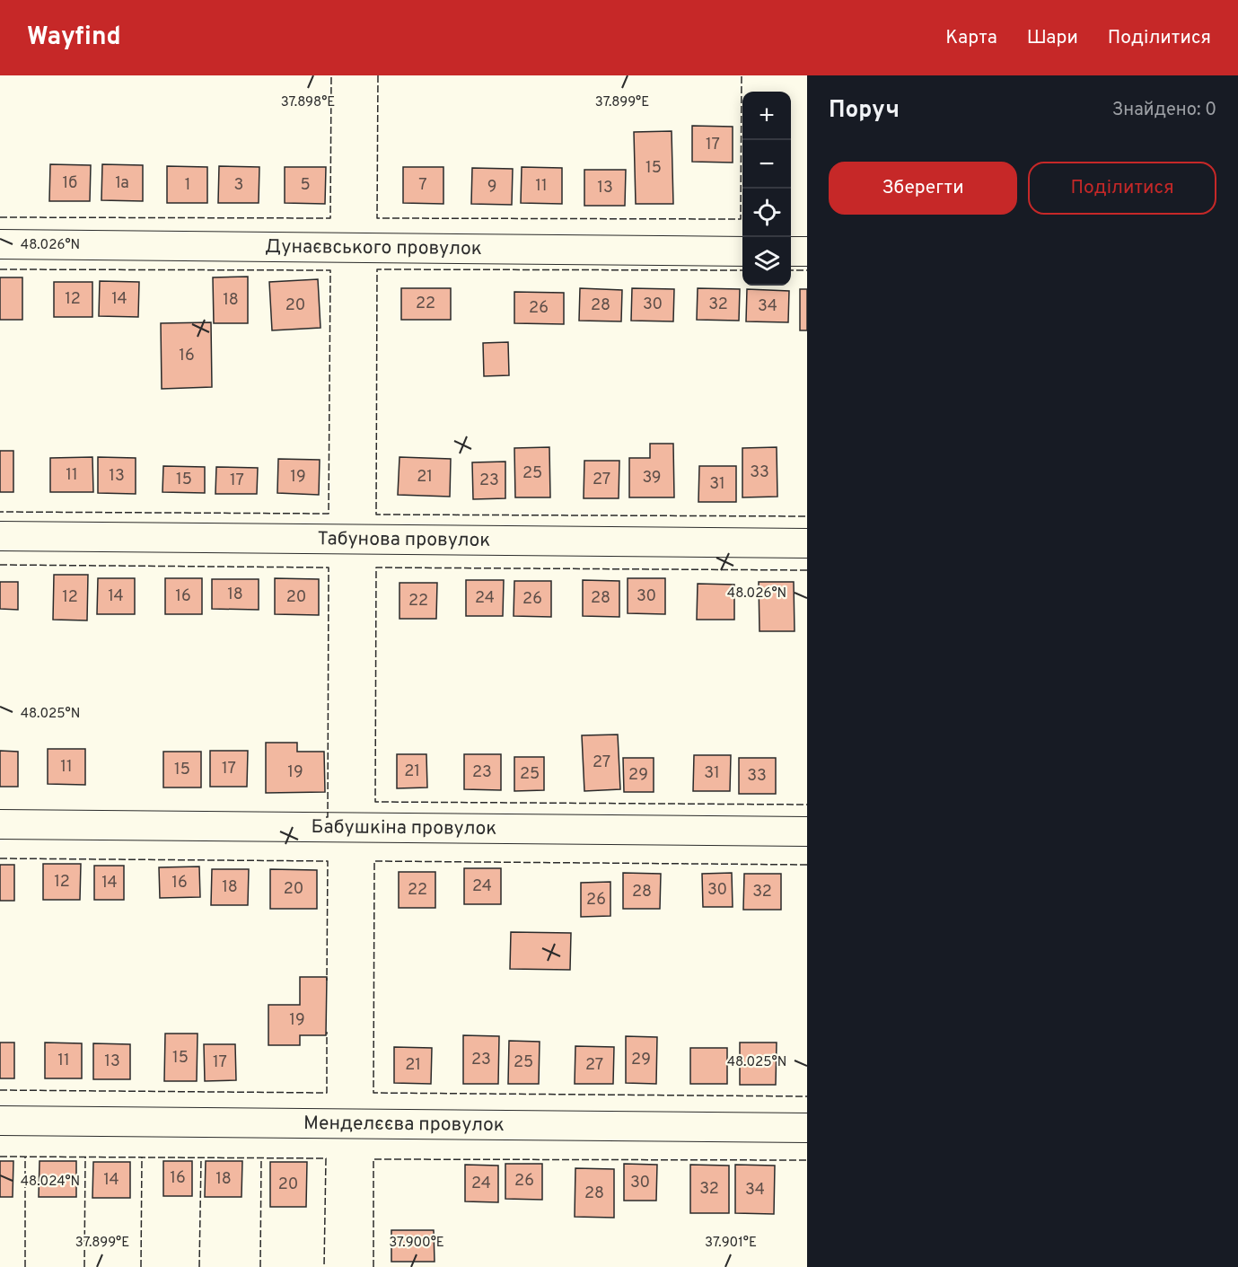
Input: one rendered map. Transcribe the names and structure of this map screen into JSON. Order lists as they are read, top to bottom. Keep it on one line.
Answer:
{"streets":{"street":["Дунаєвського провулок","Табунова провулок","Бабушкіна провулок","Менделєєва провулок"]},"house_numbers":["17","15","1б","1а","1","3","5","7","11","9","13","12","14","18","22","30","32","20","28","34","26","16","33","25","11","13","19","21","39","15","27","17","23","31","18","14","16","30","12","20","24","28","26","22","27","11","17","15","21","19","23","31","25","29","33","12","14","16","24","18","20","22","30","28","32","26","19","15","23","29","11","13","17","25","21","27","16","18","14","26","30","24","20","32","34","28"],"page":{"header":"Wayfind","nav":["Карта","Шари","Поділитися"],"heading":["Поруч","Знайдено: 0"],"map_buttons":["+","−"],"buttons":["Зберегти","Поділитися"]},"coordinates":["37.898°E","37.899°E","48.026°N","48.025°N","48.024°N","37.900°E","37.901°E"]}
